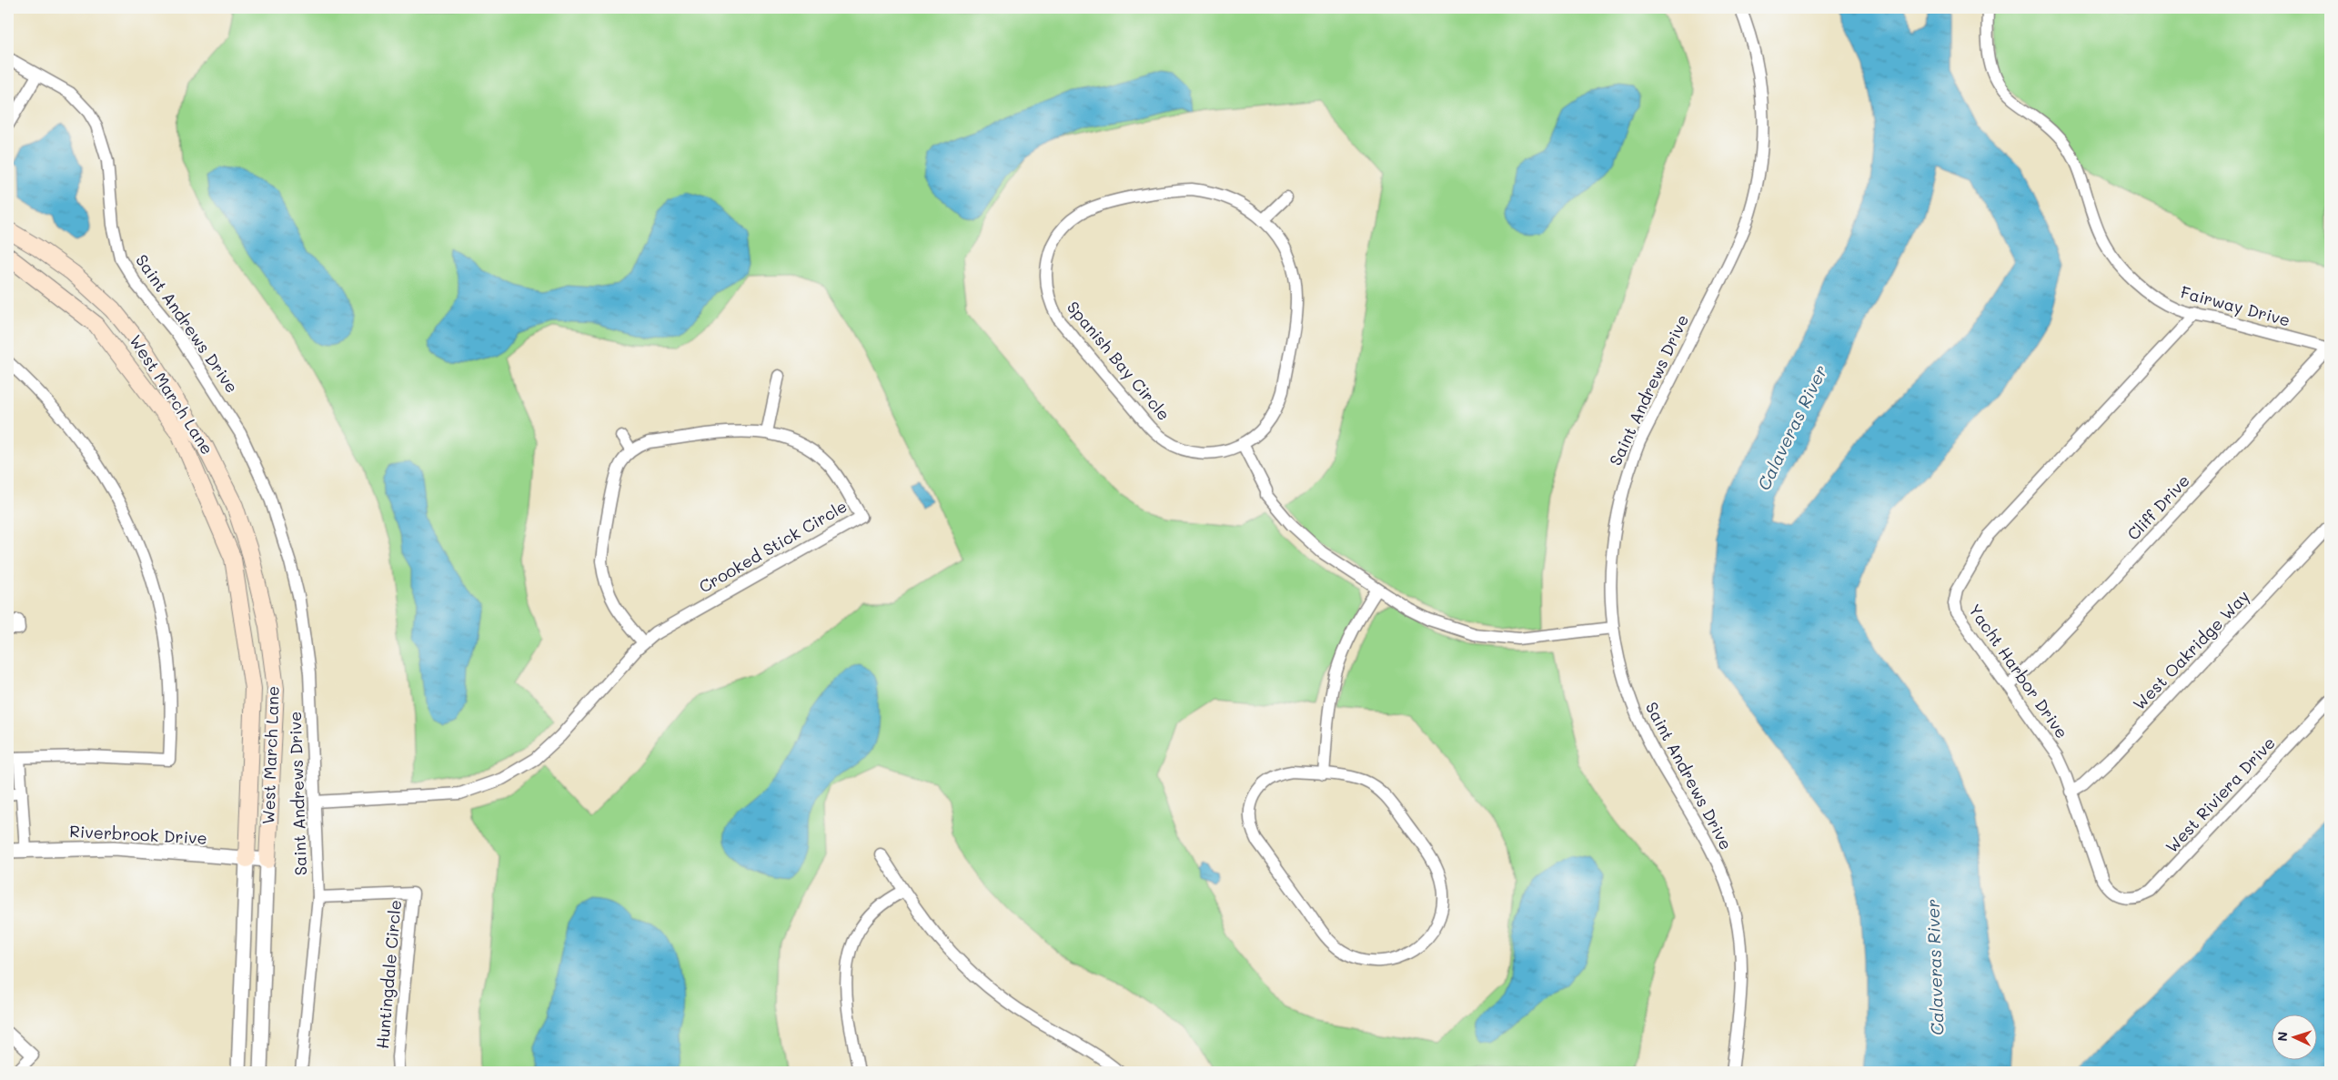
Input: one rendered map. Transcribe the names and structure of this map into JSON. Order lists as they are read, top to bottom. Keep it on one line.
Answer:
{"streets":{"main road":["West March Lane"],"street":["Fairway Drive","Saint Andrews Drive","Spanish Bay Circle","Cliff Drive","Crooked Stick Circle","West Oakridge Way","Yacht Harbor Drive","West Riviera Drive","Riverbrook Drive","Huntingdale Circle"]},"crossings":[["Fairway Drive","Cliff Drive"],["Fairway Drive","Yacht Harbor Drive"],["Saint Andrews Drive","Crooked Stick Circle"],["Saint Andrews Drive","Huntingdale Circle"],["West March Lane","Riverbrook Drive"],["Cliff Drive","Yacht Harbor Drive"],["West Oakridge Way","Yacht Harbor Drive"],["Yacht Harbor Drive","West Riviera Drive"]],"water":["Calaveras River"],"north":"left"}
